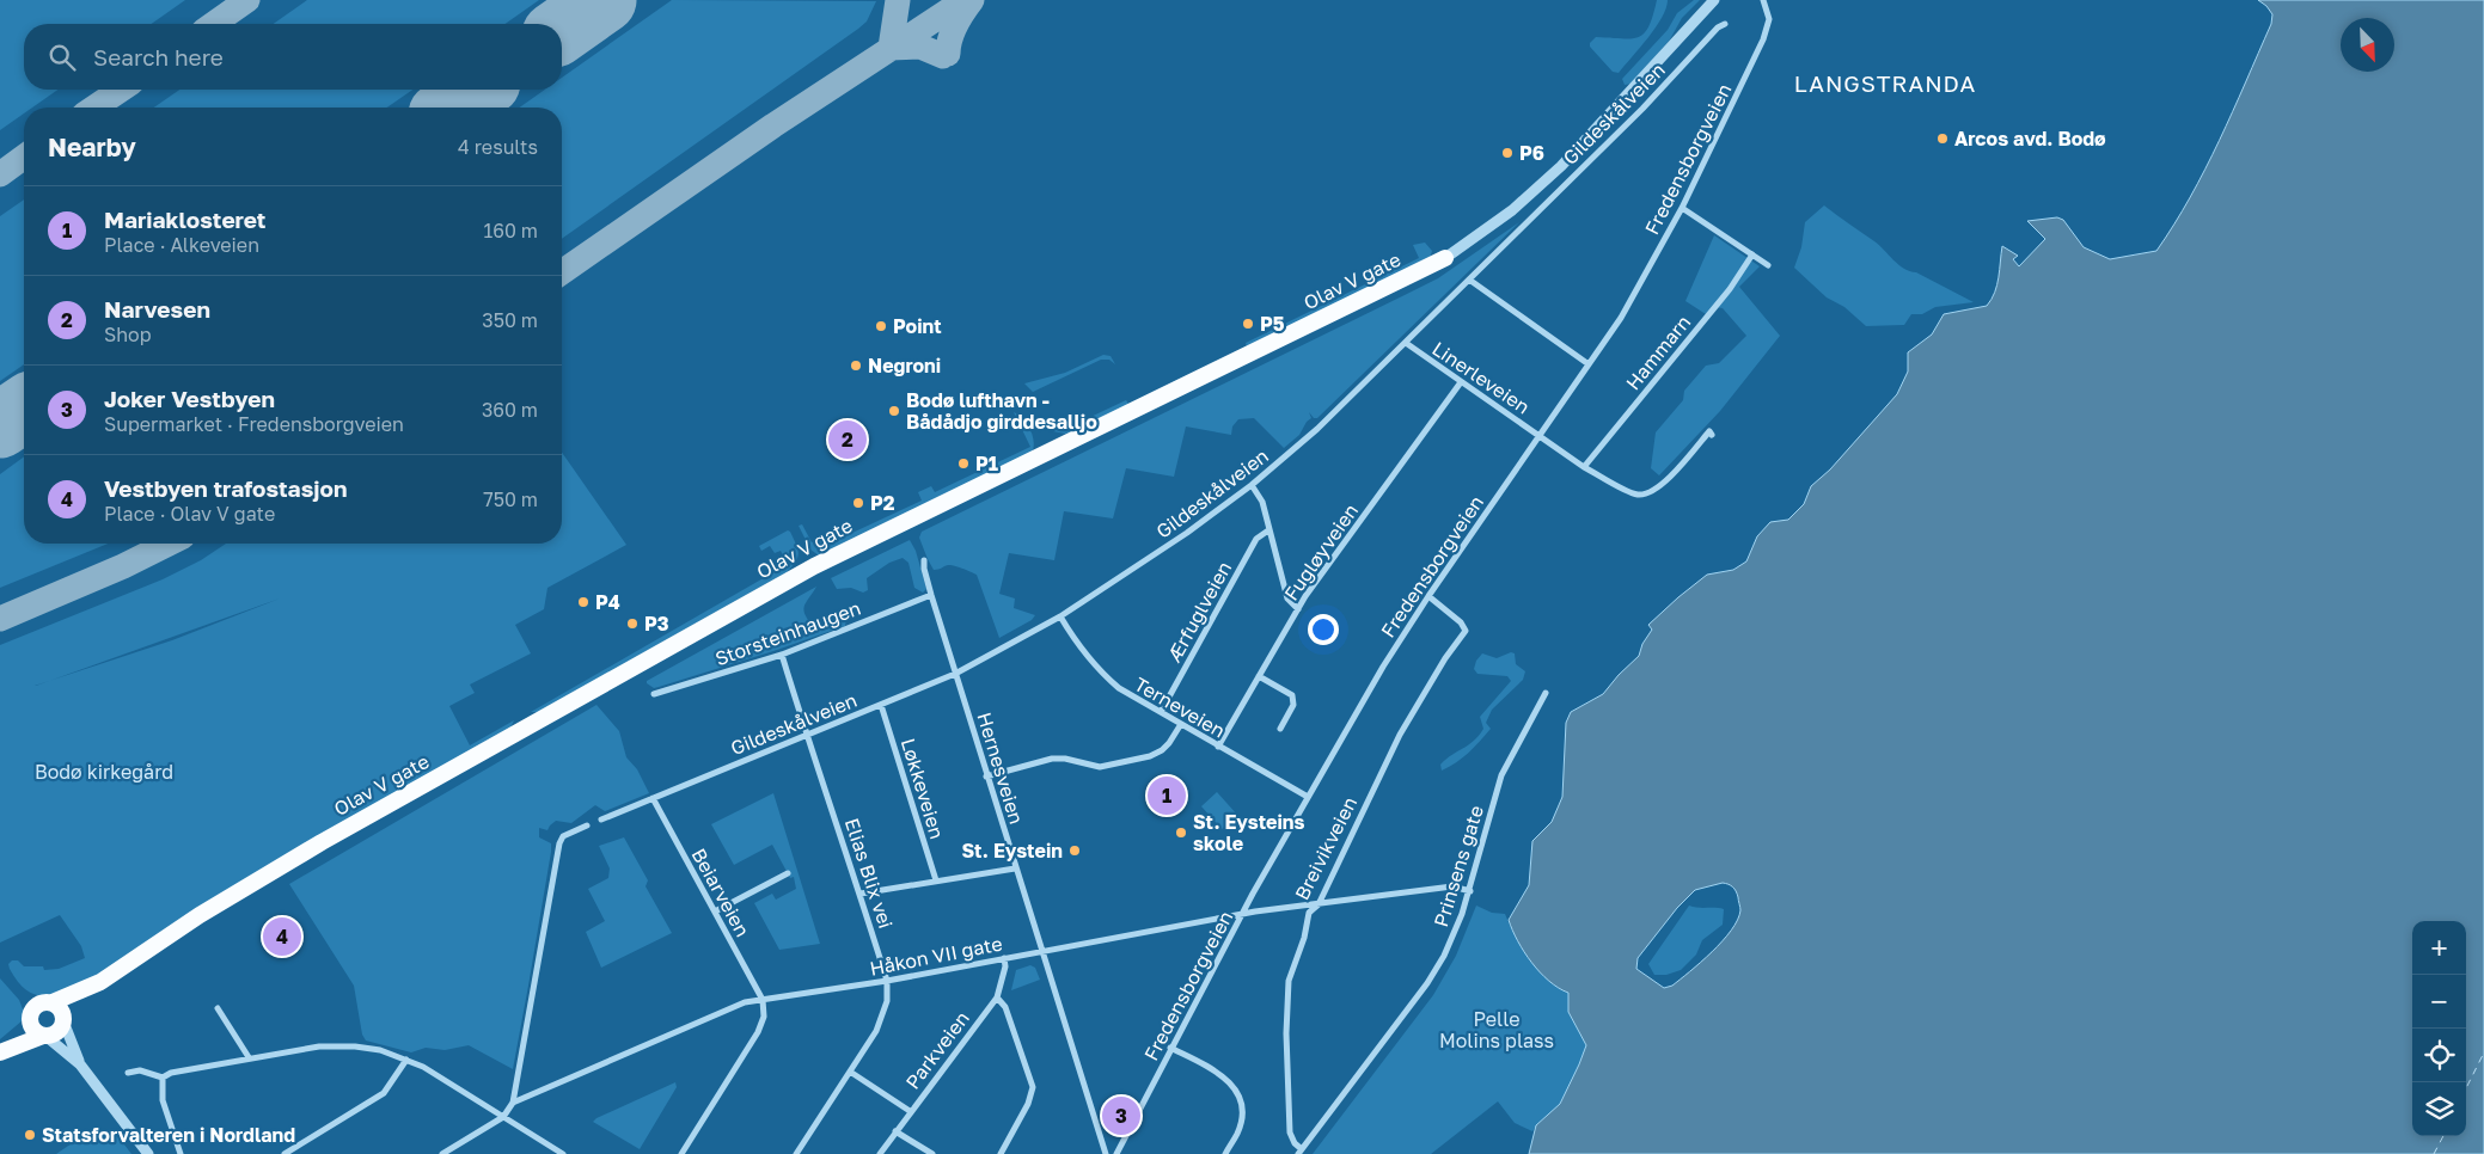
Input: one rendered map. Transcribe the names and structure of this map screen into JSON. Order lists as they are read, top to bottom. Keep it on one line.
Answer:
{"streets":{"highway":["Olav V gate"],"street":["Gildeskålveien","Fredensborgveien","Hammarn","Linerleveien","Fugløyveien","Ærfuglveien","Storsteinhaugen","Terneveien","Hernesveien","Løkkeveien","Breivikveien","Prinsens gate","Elias Blix vei","Beiarveien","Håkon VII gate","Parkveien"]},"crossings":[["Gildeskålveien","Linerleveien"],["Gildeskålveien","Terneveien"],["Gildeskålveien","Hernesveien"],["Gildeskålveien","Løkkeveien"],["Gildeskålveien","Elias Blix vei"],["Gildeskålveien","Beiarveien"],["Fredensborgveien","Linerleveien"],["Fredensborgveien","Terneveien"],["Fredensborgveien","Breivikveien"],["Fredensborgveien","Håkon VII gate"],["Linerleveien","Fugløyveien"],["Fugløyveien","Terneveien"],["Ærfuglveien","Terneveien"],["Storsteinhaugen","Hernesveien"],["Storsteinhaugen","Elias Blix vei"],["Hernesveien","Håkon VII gate"],["Breivikveien","Prinsens gate"],["Breivikveien","Håkon VII gate"],["Prinsens gate","Håkon VII gate"],["Elias Blix vei","Håkon VII gate"],["Beiarveien","Håkon VII gate"],["Håkon VII gate","Parkveien"]],"districts":["LANGSTRANDA"],"parks":["Bodø kirkegård","Pelle Molins plass"],"places":["Arcos avd. Bodø","P6","P5","Point","Negroni","Bodø lufthavn - Bådådjo girddesalljo","P1","P2","P4","P3","St. Eysteins skole","St. Eystein","Statsforvalteren i Nordland"],"north":"bottom right","page":{"search":"Search here","heading":["Nearby","4 results"],"list":[{"mark":"1","name":"Mariaklosteret","note":"Place · Alkeveien","value":"160 m"},{"mark":"2","name":"Narvesen","note":"Shop","value":"350 m"},{"mark":"3","name":"Joker Vestbyen","note":"Supermarket · Fredensborgveien","value":"360 m"},{"mark":"4","name":"Vestbyen trafostasjon","note":"Place · Olav V gate","value":"750 m"}],"pins":["2","1","4","3"],"map_buttons":["+","−"]}}
